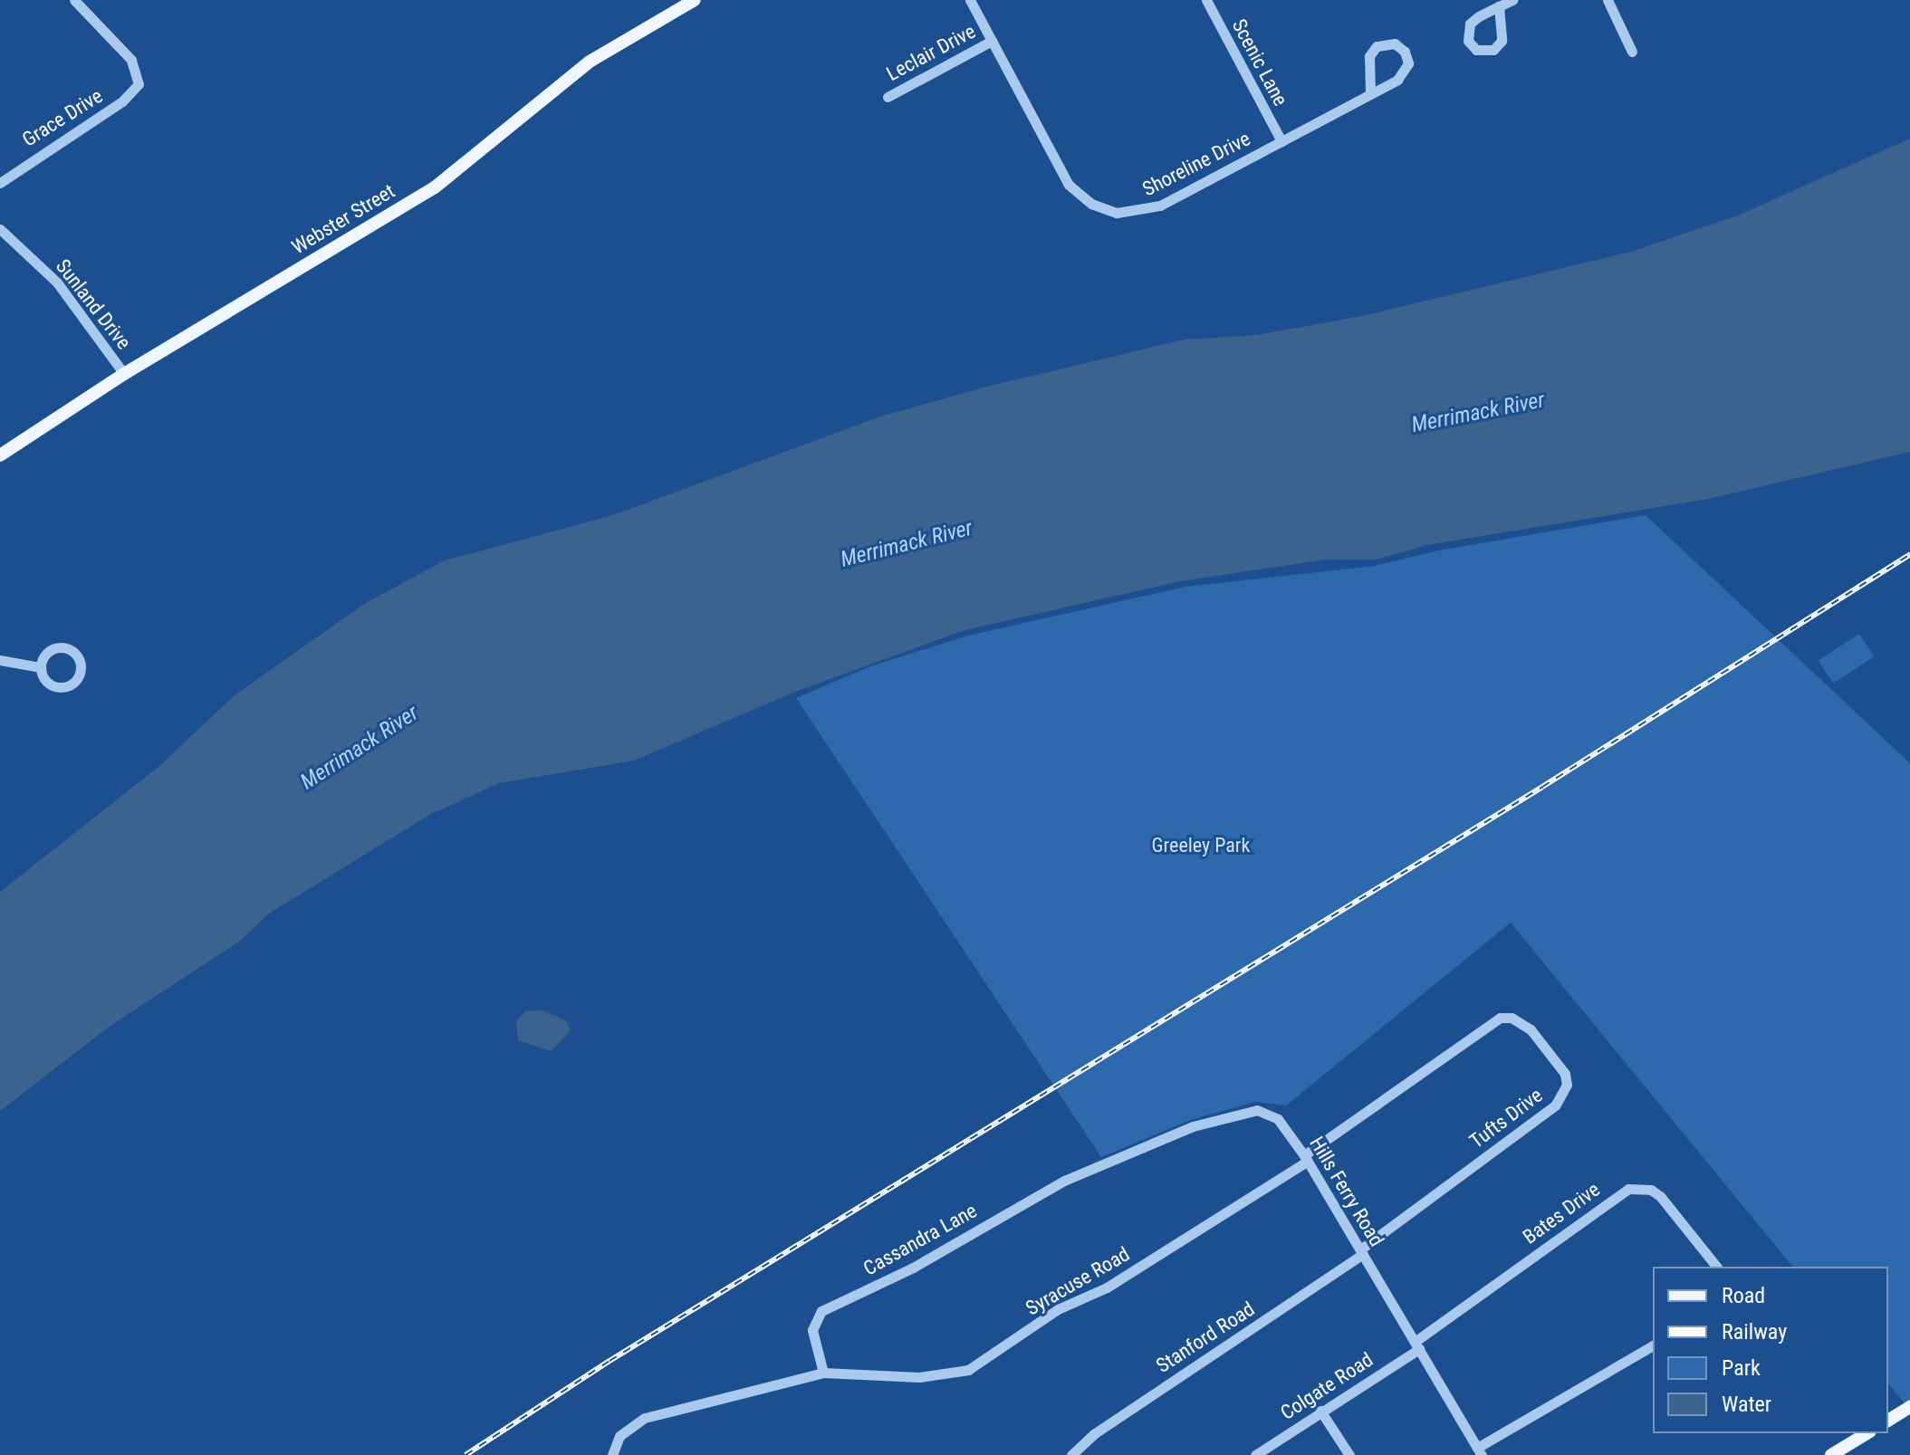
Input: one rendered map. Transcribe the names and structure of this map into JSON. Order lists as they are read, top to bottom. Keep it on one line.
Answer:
{"streets":{"main road":["Webster Street"],"street":["Leclair Drive","Scenic Lane","Grace Drive","Shoreline Drive","Sunland Drive","Tufts Drive","Hills Ferry Road","Bates Drive","Cassandra Lane","Syracuse Road","Stanford Road","Colgate Road"]},"crossings":[["Leclair Drive","Shoreline Drive"],["Scenic Lane","Shoreline Drive"],["Webster Street","Sunland Drive"],["Tufts Drive","Hills Ferry Road"],["Tufts Drive","Syracuse Road"],["Tufts Drive","Stanford Road"],["Hills Ferry Road","Bates Drive"],["Hills Ferry Road","Cassandra Lane"],["Hills Ferry Road","Syracuse Road"],["Hills Ferry Road","Stanford Road"],["Hills Ferry Road","Colgate Road"],["Bates Drive","Colgate Road"],["Cassandra Lane","Syracuse Road"]],"water":["Merrimack River"],"parks":["Greeley Park"],"legend":["Road","Railway","Park","Water"]}
